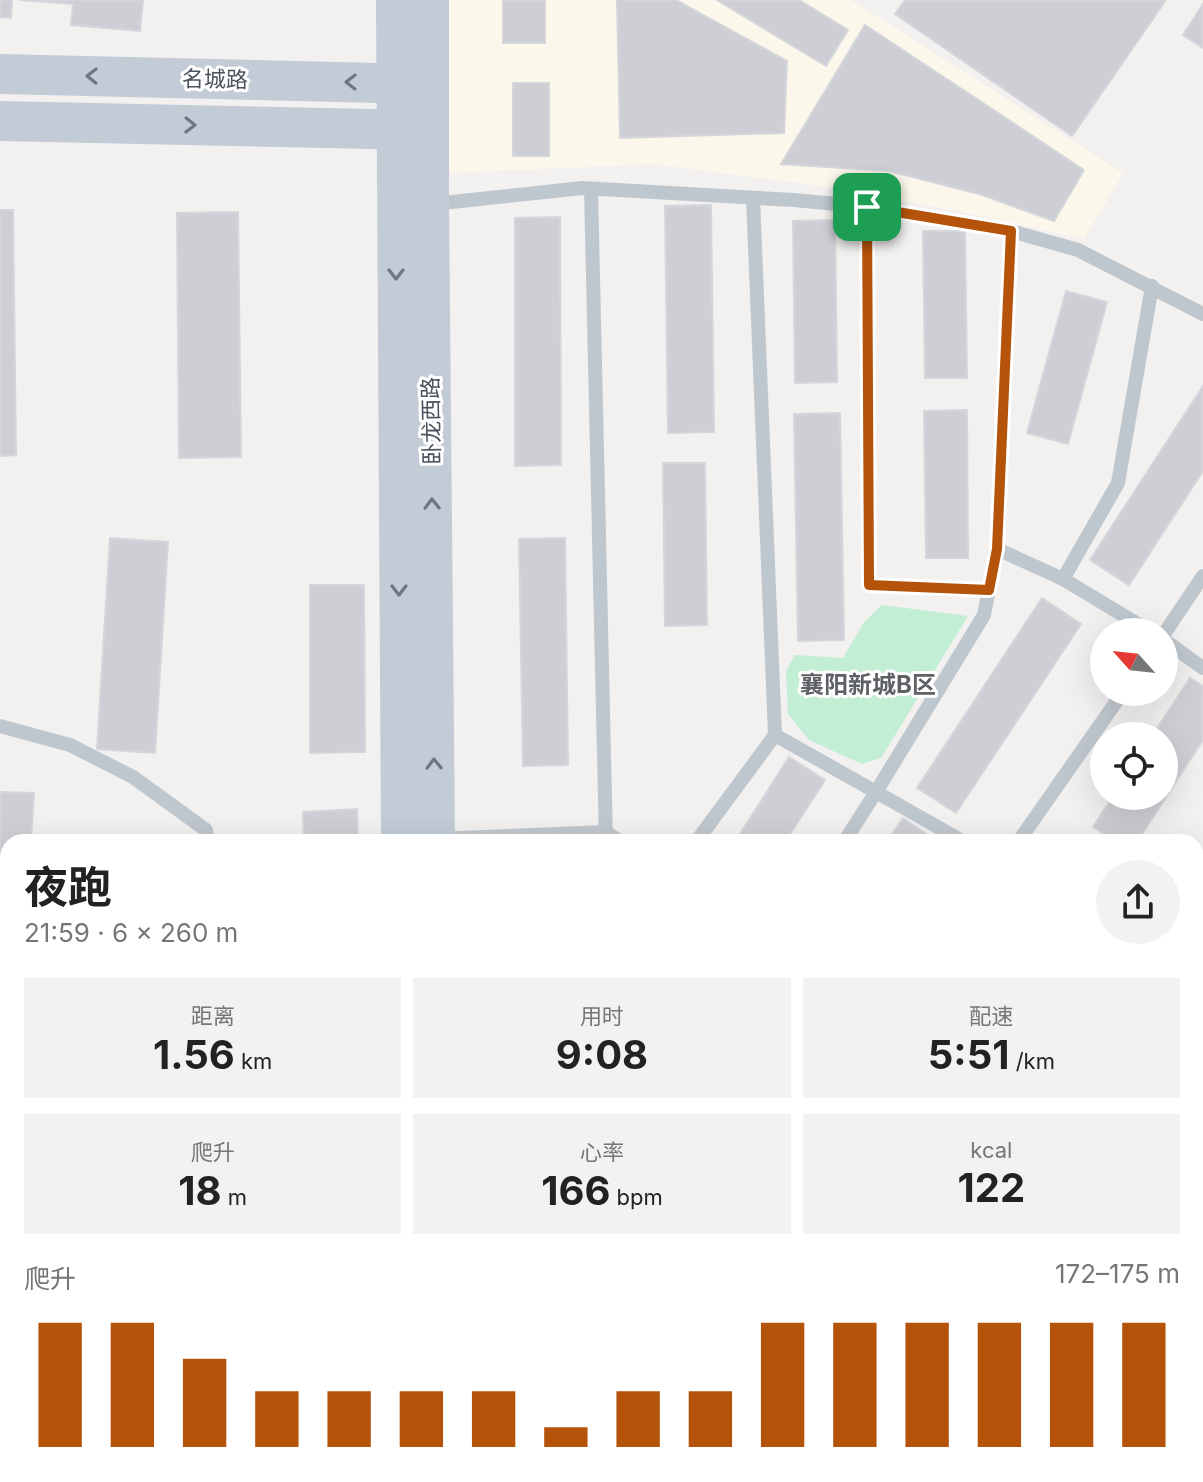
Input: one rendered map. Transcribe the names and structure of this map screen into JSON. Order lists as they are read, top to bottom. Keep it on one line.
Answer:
{"streets":{"main road":["名城路","卧龙西路"]},"crossings":[["名城路","卧龙西路"]],"districts":["襄阳新城B区"],"north":"top left","page":{"heading":["夜跑","21:59 · 6 × 260 m"],"stats":[["距离","1.56 km"],["用时","9:08"],["配速","5:51 /km"],["爬升","18 m"],["心率","166 bpm"],["kcal","122"]],"chart":["爬升","172–175 m"]}}
